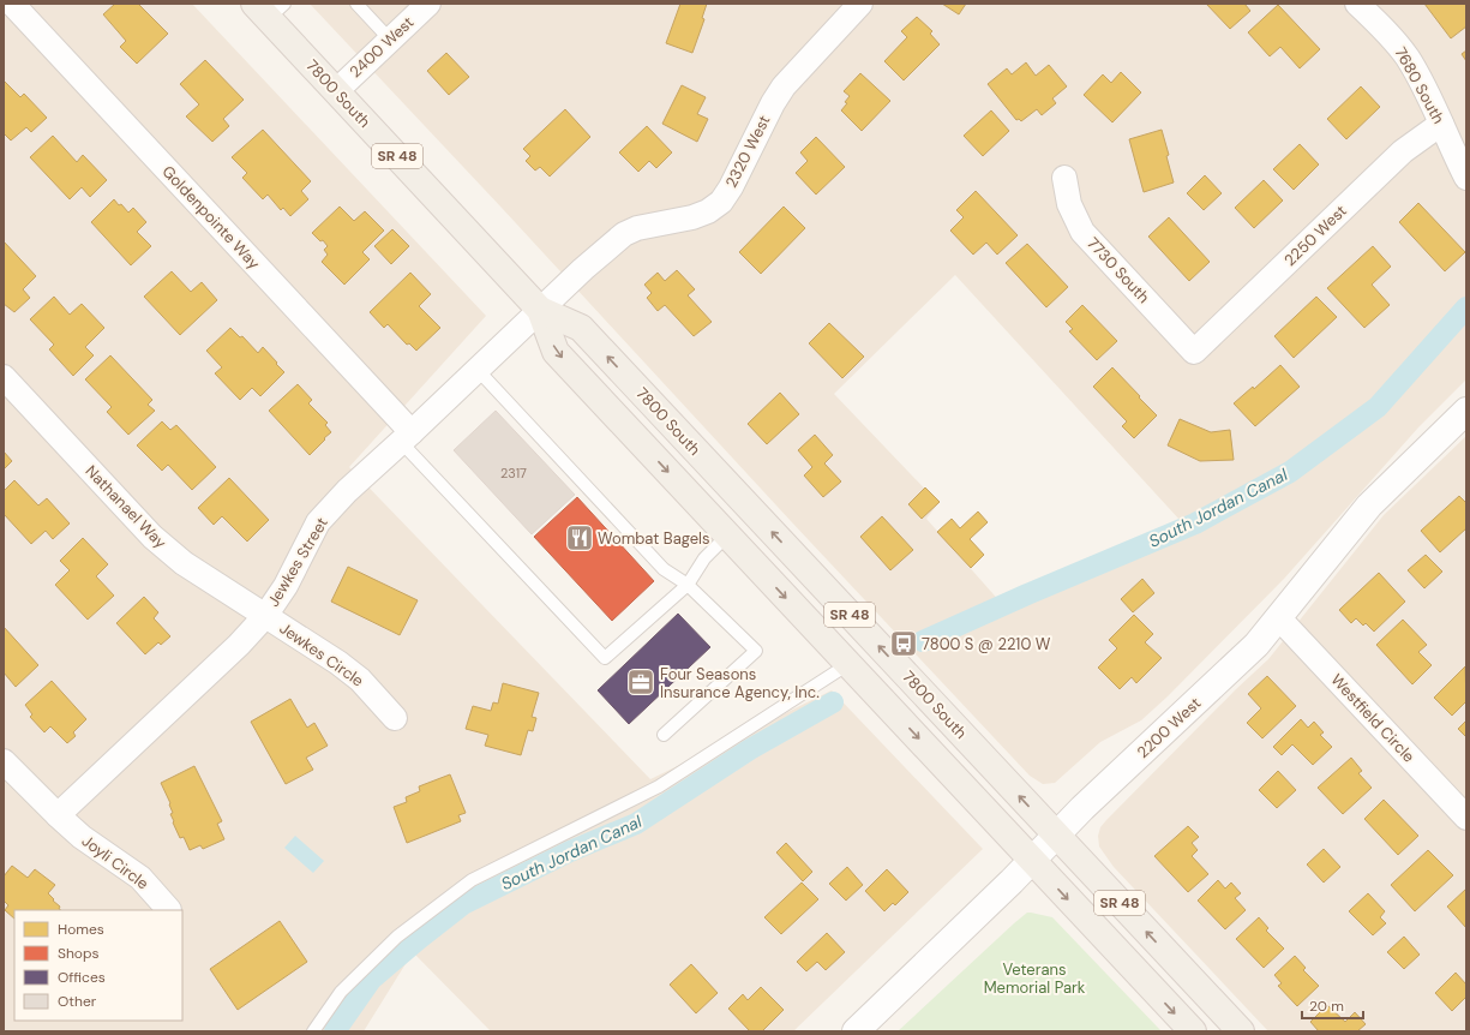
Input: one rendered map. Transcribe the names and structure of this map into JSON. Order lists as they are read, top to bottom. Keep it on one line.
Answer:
{"streets":{"main road":["7800 South","SR 48"],"street":["2400 West","7680 South","2320 West","Goldenpointe Way","2250 West","7730 South","Nathanael Way","Jewkes Street","Jewkes Circle","Westfield Circle","2200 West","Joyli Circle"]},"crossings":[["2400 West","7800 South"],["7680 South","2250 West"],["7800 South","2320 West"],["7800 South","Jewkes Street"],["7800 South","2200 West"],["2320 West","Jewkes Street"],["Goldenpointe Way","Jewkes Street"],["2250 West","7730 South"],["Nathanael Way","Jewkes Street"],["Nathanael Way","Jewkes Circle"],["Jewkes Street","Jewkes Circle"],["Jewkes Street","Joyli Circle"],["Westfield Circle","2200 West"]],"water":["South Jordan Canal"],"parks":["Veterans Memorial Park"],"places":{"restaurant":["Wombat Bagels"],"bus stop":["7800 S @ 2210 W"],"office":["Four Seasons Insurance Agency, Inc."]},"house_numbers":["2317"],"legend":["Homes","Shops","Offices","Other"],"scale_bar":"20 m"}
